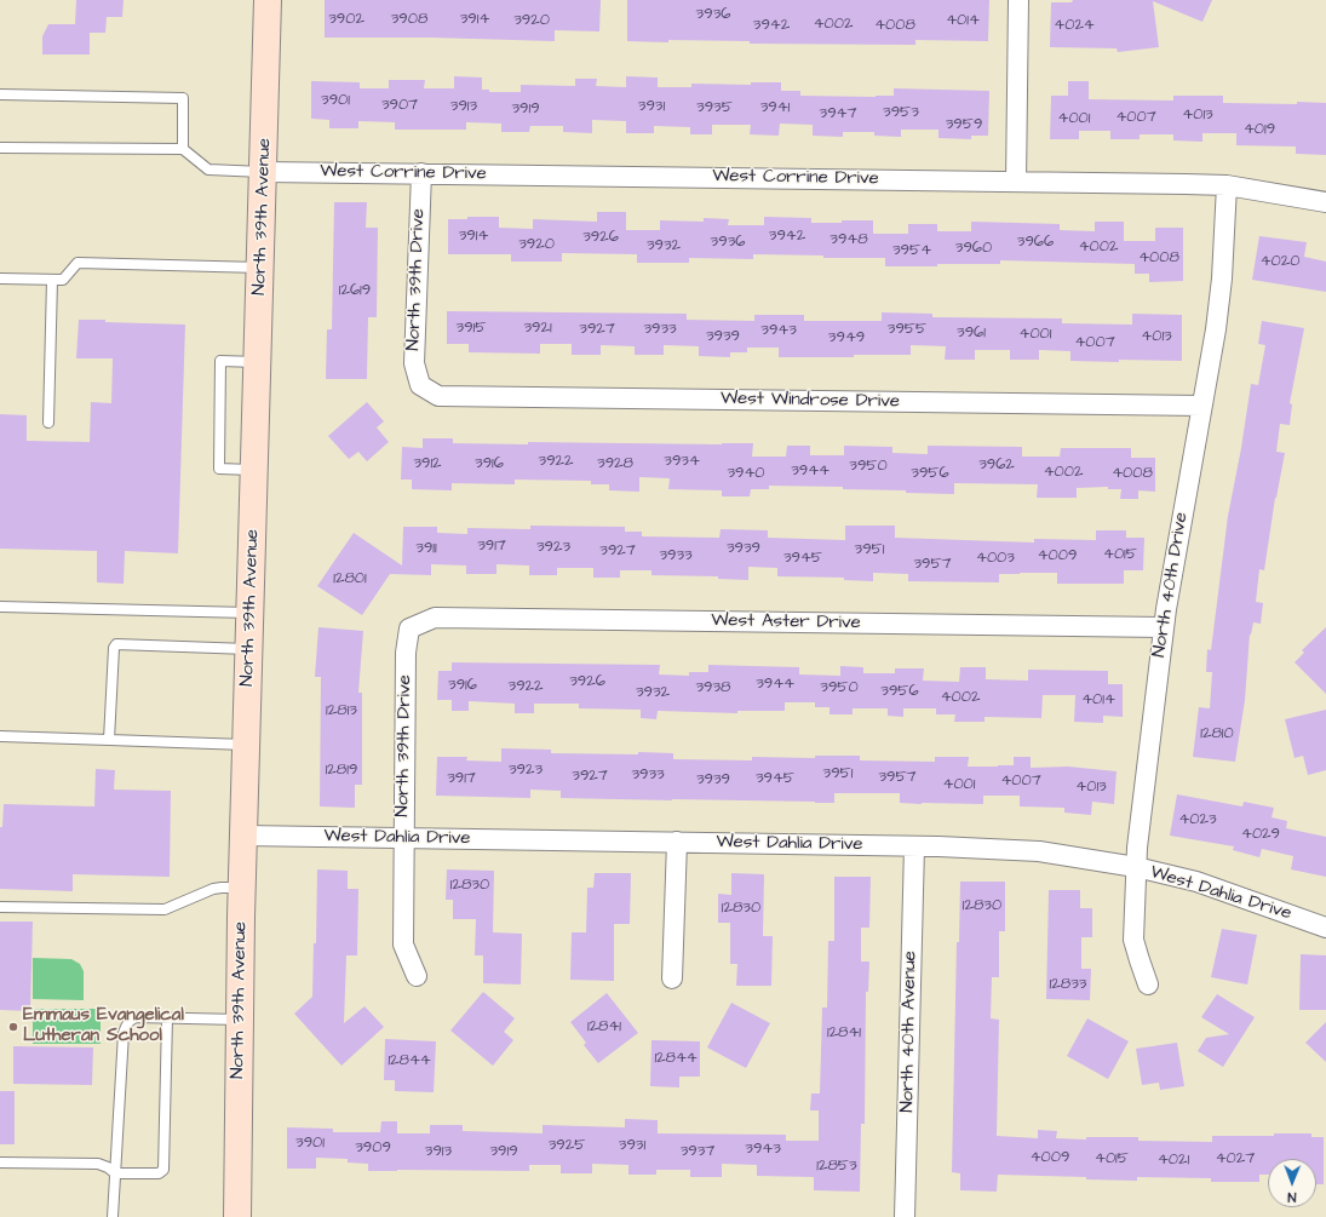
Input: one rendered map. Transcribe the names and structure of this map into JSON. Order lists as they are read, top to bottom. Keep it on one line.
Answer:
{"streets":{"street":["West Corrine Drive","North 39th Avenue","North 39th Drive","West Windrose Drive","North 40th Drive","West Aster Drive","West Dahlia Drive","North 40th Avenue"]},"crossings":[["West Corrine Drive","North 39th Avenue"],["West Corrine Drive","North 39th Drive"],["West Corrine Drive","North 40th Drive"],["North 39th Avenue","West Dahlia Drive"],["North 39th Drive","West Windrose Drive"],["North 39th Drive","West Aster Drive"],["North 39th Drive","West Dahlia Drive"],["West Windrose Drive","North 40th Drive"],["North 40th Drive","West Aster Drive"],["North 40th Drive","West Dahlia Drive"],["West Dahlia Drive","North 40th Avenue"]],"places":["Emmaus Evangelical Lutheran School"],"house_numbers":["3936","3902","3908","3914","3920","4014","4002","3942","4008","4024","3901","3907","3913","3931","3935","3941","3919","3953","3947","4013","4007","4001","3959","4019","3914","3942","3926","3948","3936","3966","3920","3932","4002","3960","3954","4008","4020","12619","3915","3921","3927","3933","3955","3943","3961","4001","3939","4013","3949","4007","3922","3934","3912","3916","3928","3962","3950","3944","4002","3940","3956","4008","3917","3923","3911","3939","3951","3927","4015","3933","4009","3945","4003","3957","12801","3926","3944","3916","3922","3938","3950","3956","3932","4002","4014","12813","12810","12819","3923","3951","3933","3927","3957","3917","3945","3939","4007","4001","4013","4023","4029","12830","12830","12830","12833","12841","12841","12844","12844","3901","3925","3931","3909","3943","3913","3919","3937","4009","4015","4027","4021","12853"],"north":"bottom"}
